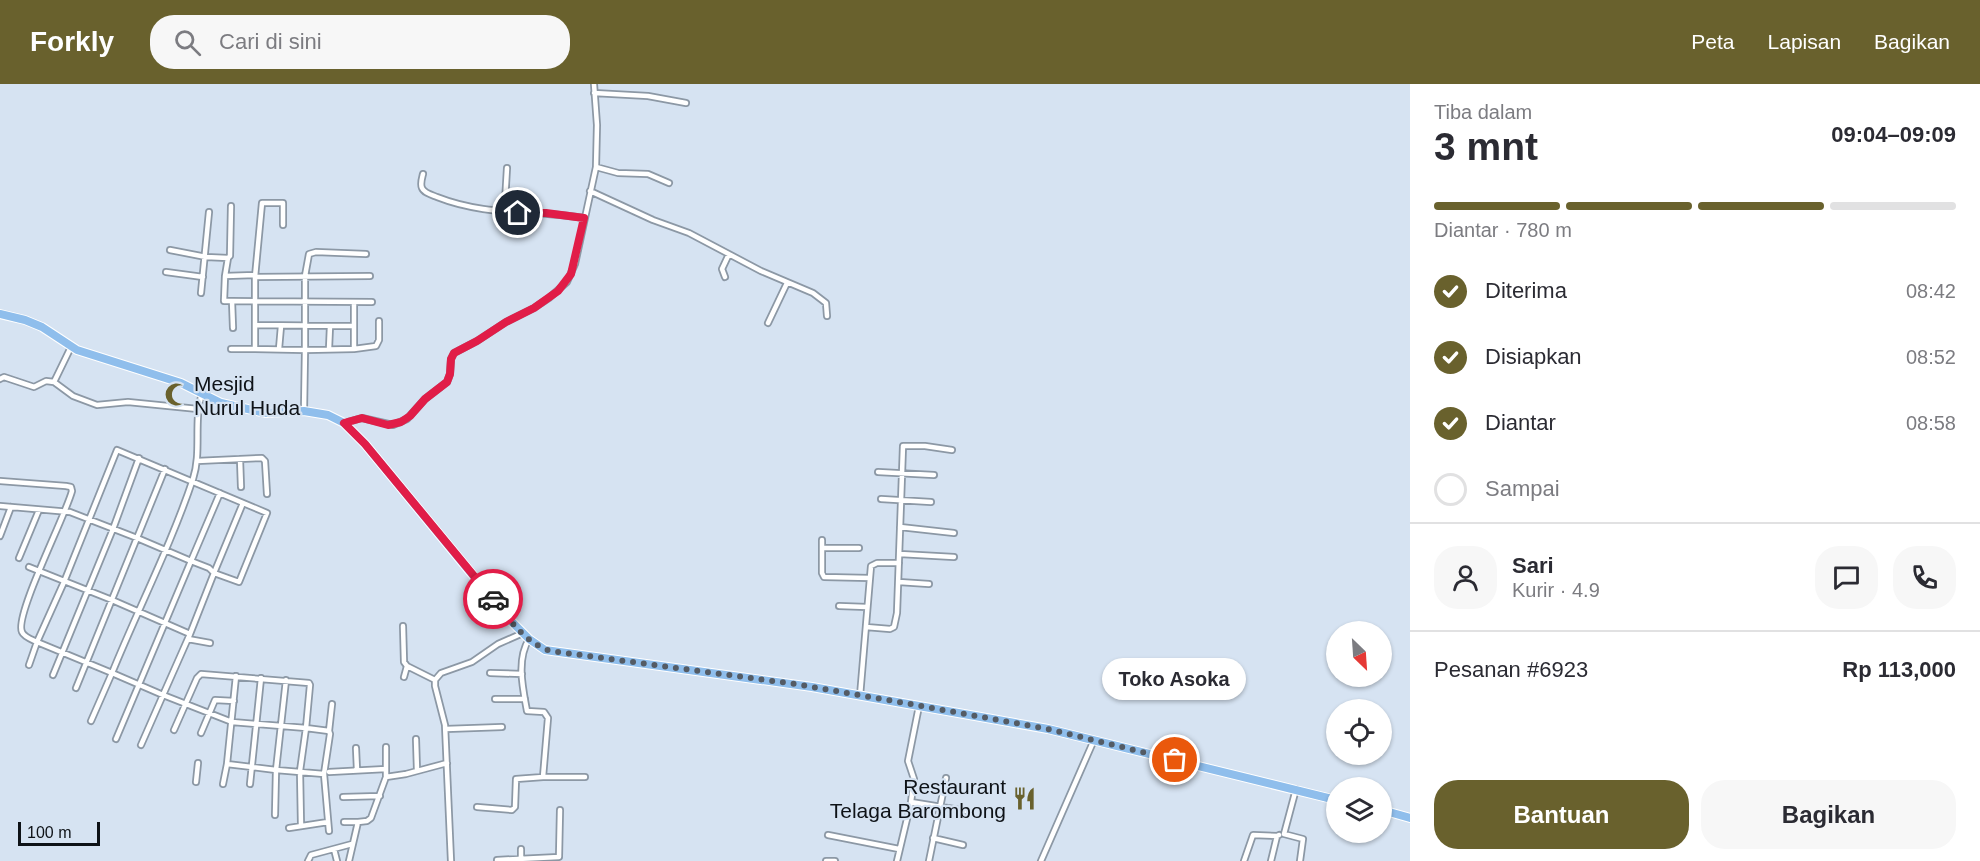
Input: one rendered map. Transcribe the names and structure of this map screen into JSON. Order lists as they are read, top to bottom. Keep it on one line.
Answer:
{"places":{"mosque":["Mesjid Nurul Huda"],"other":["Toko Asoka"],"restaurant":["Restaurant Telaga Barombong"]},"scale_bar":"100 m","north":"bottom right","page":{"header":"Forkly","search":"Cari di sini","nav":["Peta","Lapisan","Bagikan"],"heading":["3 mnt","Tiba dalam","09:04–09:09"],"panel":["Sari","Kurir · 4.9","Pesanan #6923","Rp 113,000"],"bar":"Diantar · 780 m","list":[["Diterima","08:42"],["Disiapkan","08:52"],["Diantar","08:58"],"Sampai"],"bubble":"Toko Asoka","buttons":["Bantuan","Bagikan"],"scale":"100 m"}}
